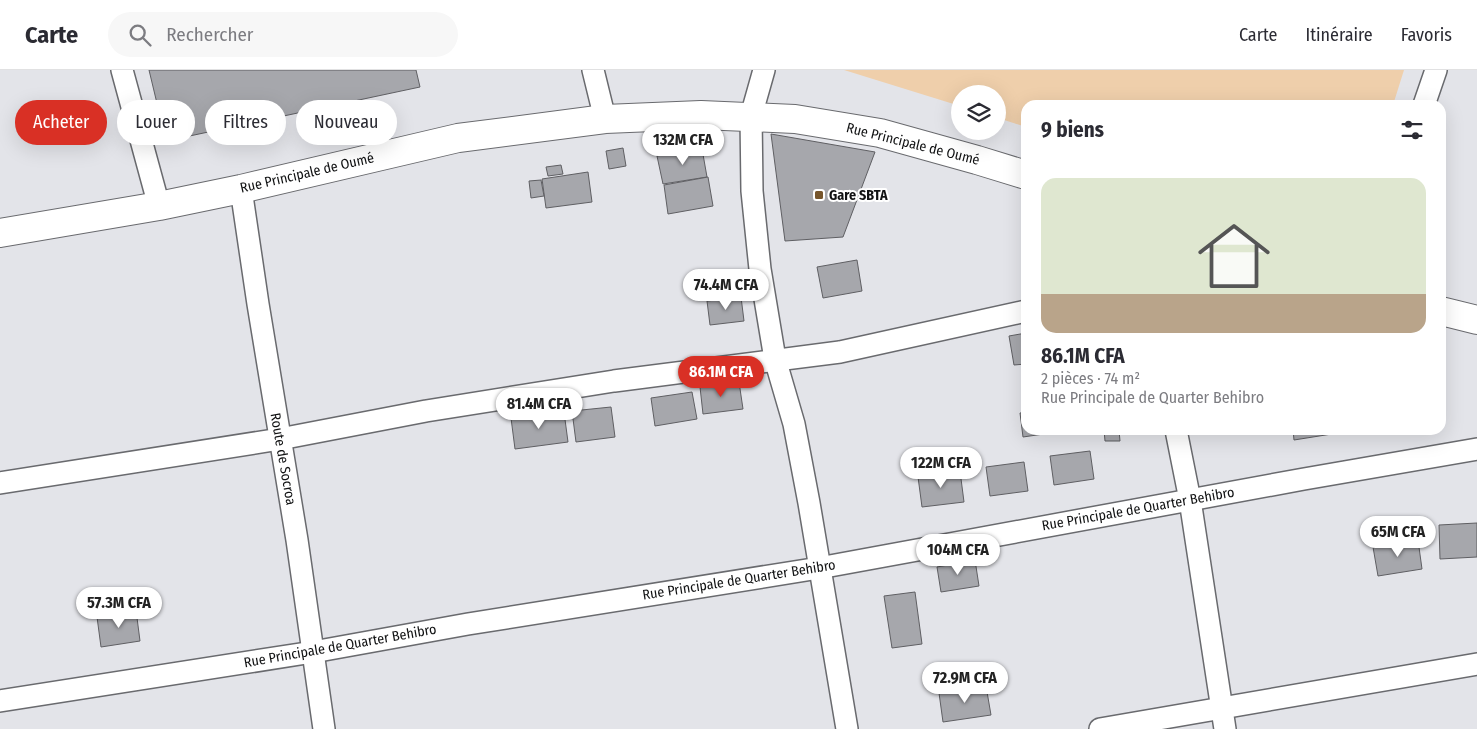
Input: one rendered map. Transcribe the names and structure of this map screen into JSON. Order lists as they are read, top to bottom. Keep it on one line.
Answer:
{"streets":{"main road":["Rue Principale de Oumé"],"street":["Route de Socroa","Rue Principale de Quarter Behibro"]},"crossings":[["Rue Principale de Oumé","Route de Socroa"],["Route de Socroa","Rue Principale de Quarter Behibro"]],"places":{"transit":["Gare SBTA"]},"page":{"header":"Carte","search":"Rechercher","nav":["Carte","Itinéraire","Favoris"],"chip":["Acheter","Louer","Filtres","Nouveau"],"heading":"9 biens","price":["132M CFA","74.4M CFA","86.1M CFA","81.4M CFA","122M CFA","65M CFA","104M CFA","57.3M CFA","72.9M CFA"],"list":[{"name":"86.1M CFA","note":"2 pièces · 74 m² · Rue Principale de Quarter Behibro"}]}}
